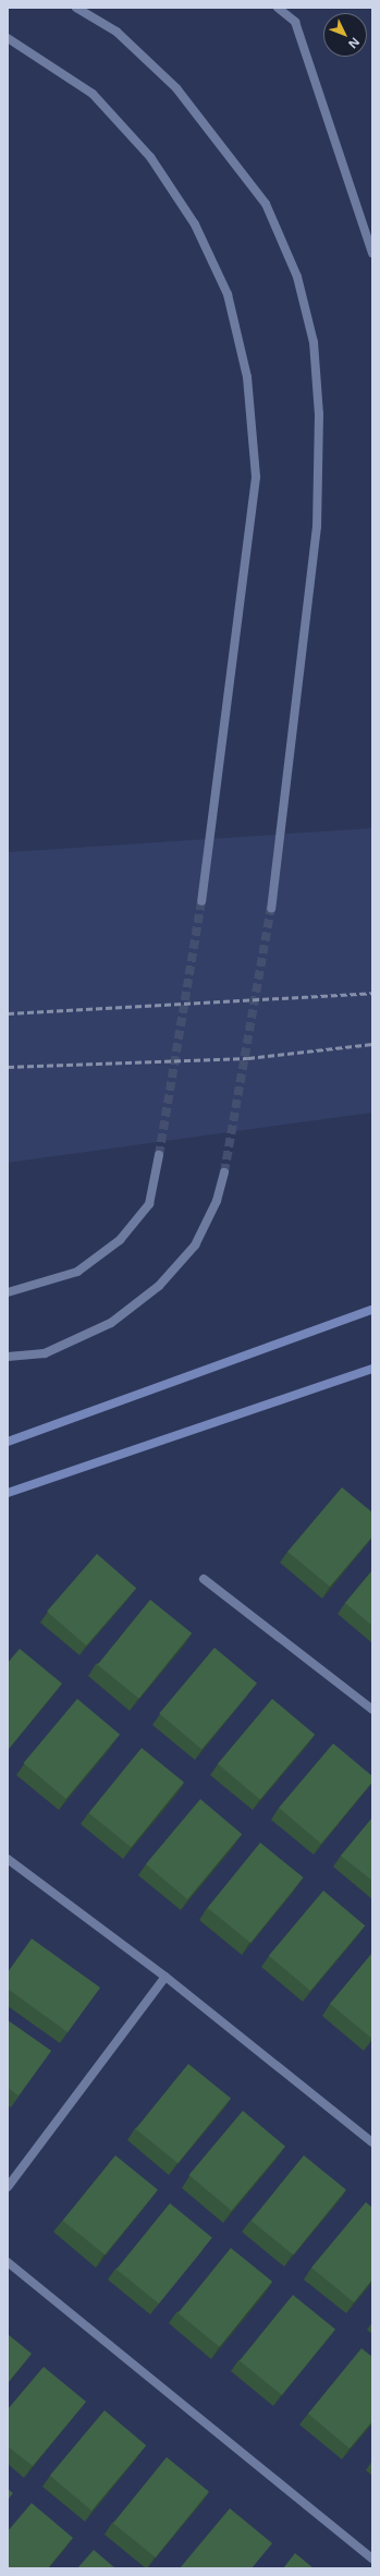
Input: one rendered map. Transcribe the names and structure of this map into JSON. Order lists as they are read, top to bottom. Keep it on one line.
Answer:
{"north":"bottom right"}
